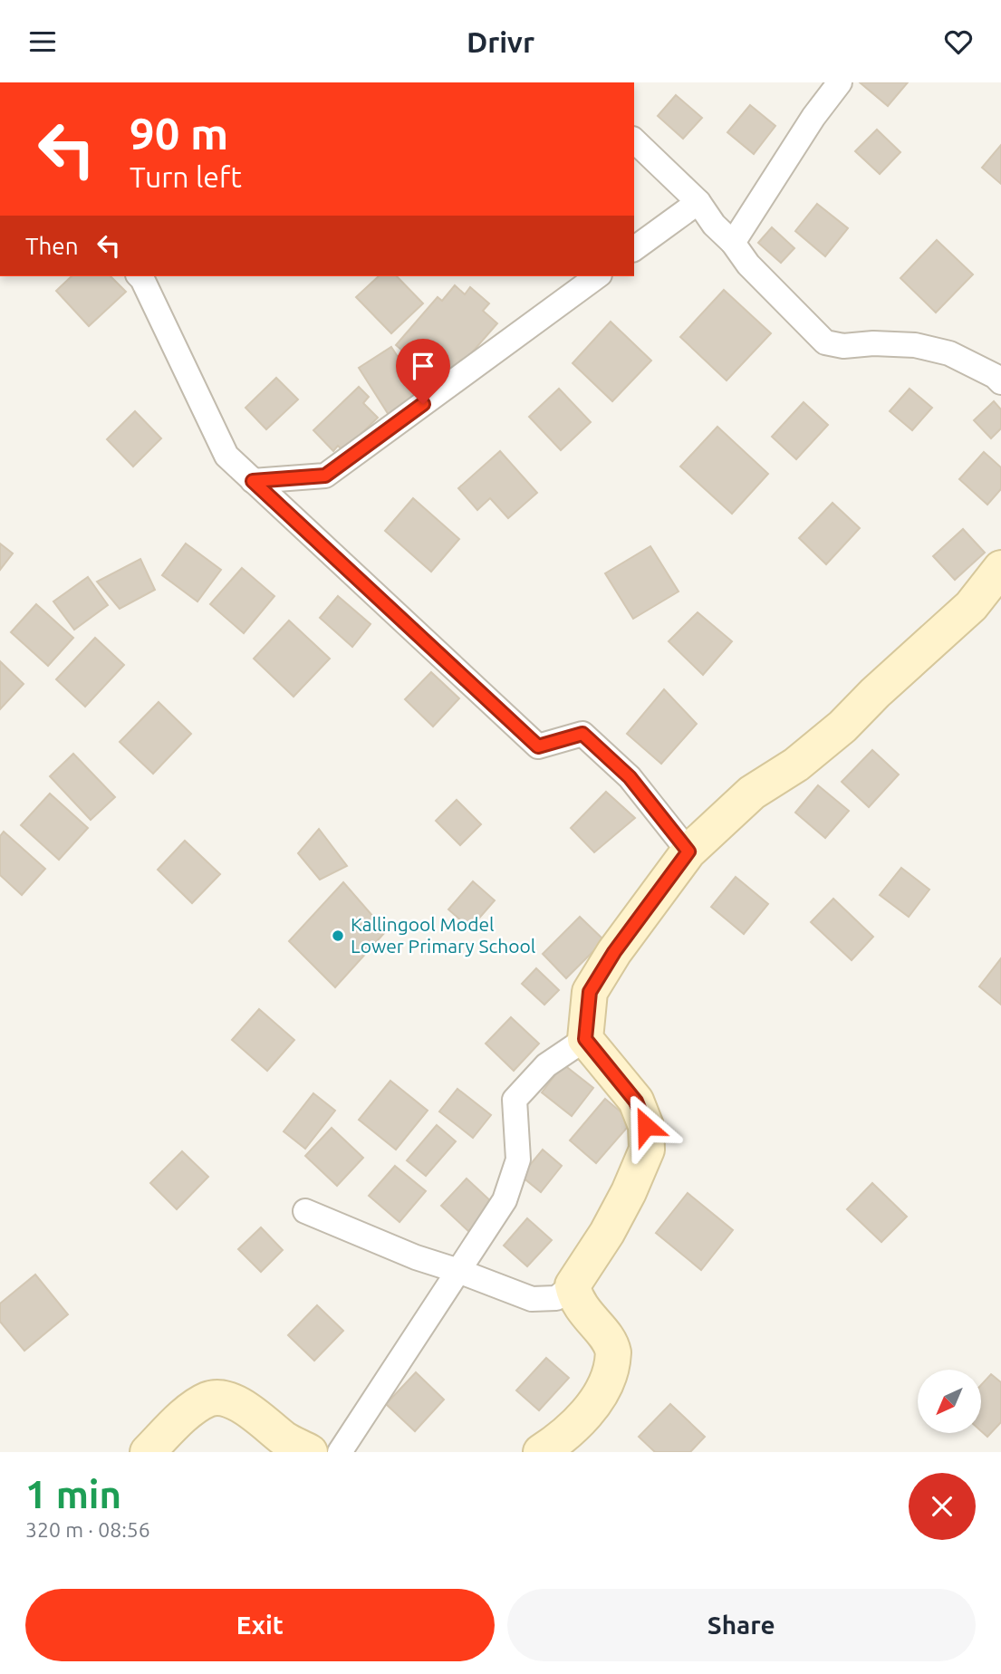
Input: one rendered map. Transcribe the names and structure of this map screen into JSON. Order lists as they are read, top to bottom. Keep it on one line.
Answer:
{"places":["Kallingool Model Lower Primary School"],"north":"bottom left","page":{"header":"Drivr","turn":["90 m","Turn left"],"then":"Then","heading":["1 min","320 m · 08:56"],"buttons":["Exit","Share"]}}
